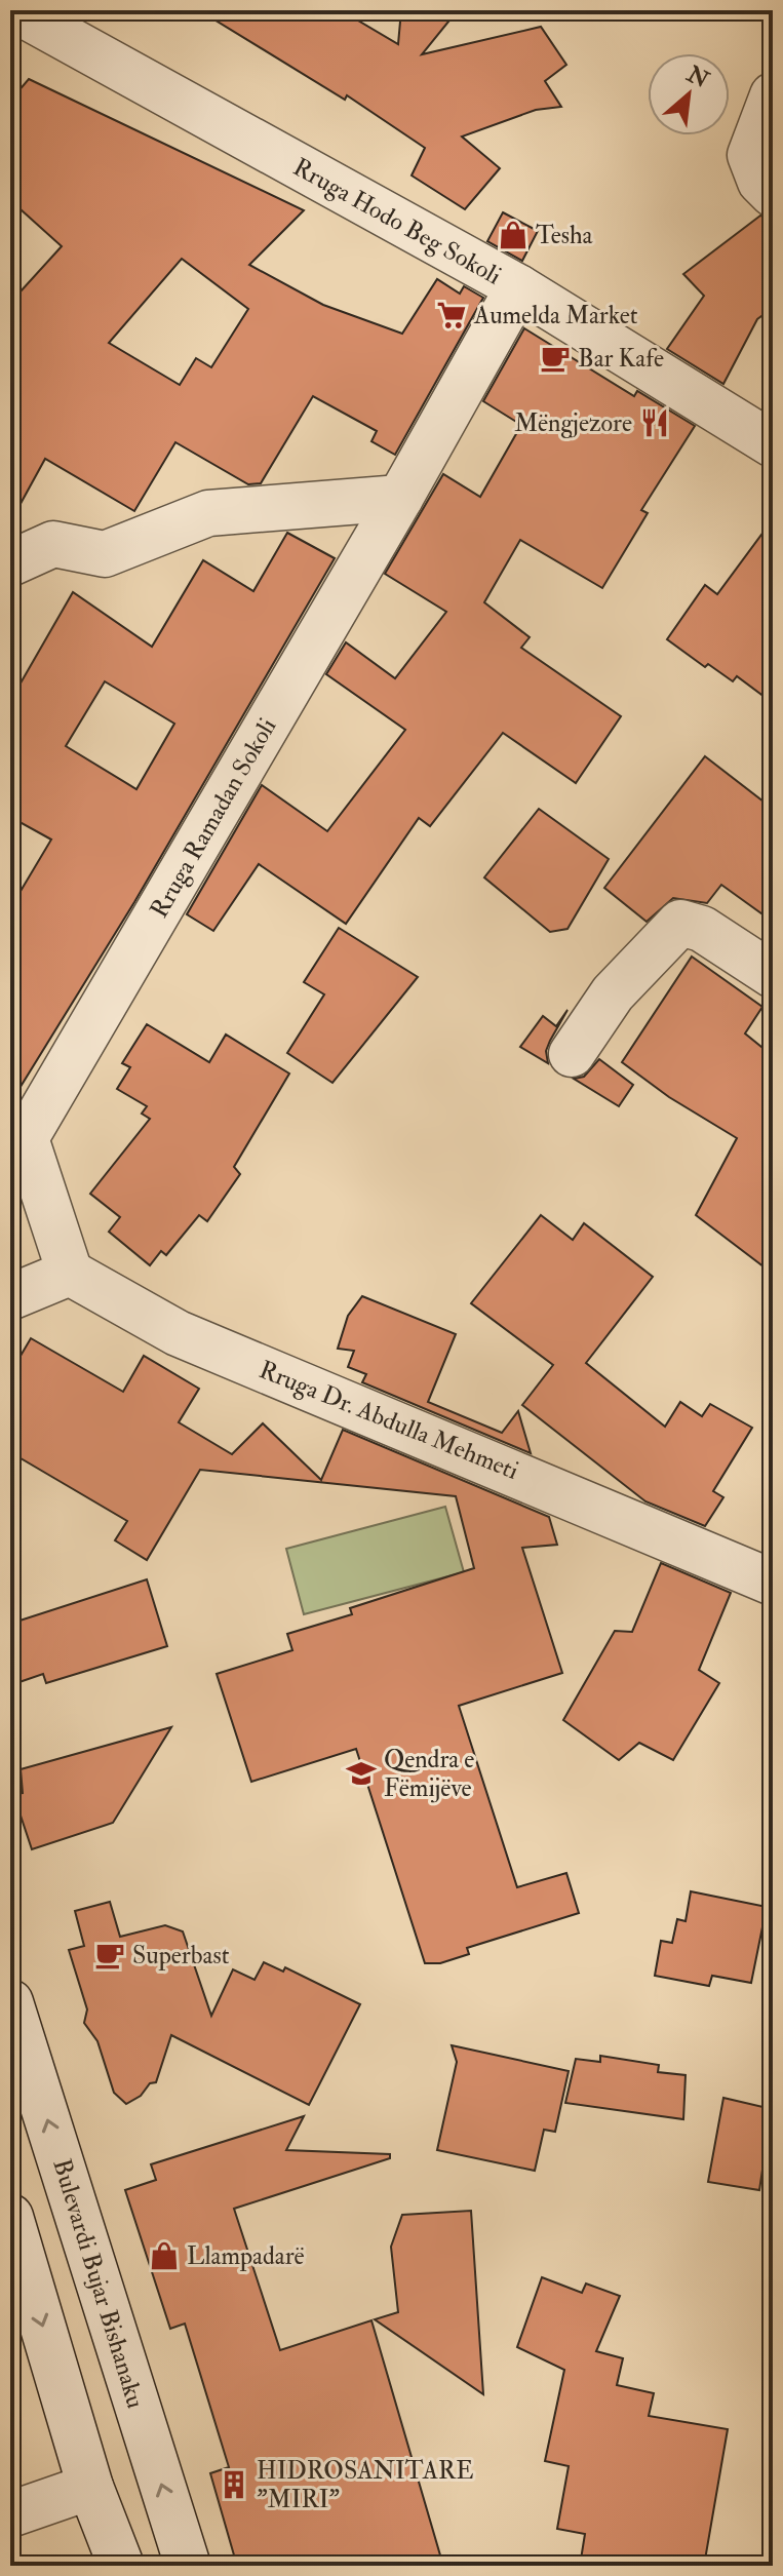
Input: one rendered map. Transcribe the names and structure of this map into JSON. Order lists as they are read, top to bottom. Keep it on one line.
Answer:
{"streets":{"street":["Rruga Hodo Beg Sokoli","Rruga Ramadan Sokoli","Rruga Dr. Abdulla Mehmeti","Bulevardi Bujar Bishanaku"]},"crossings":[["Rruga Hodo Beg Sokoli","Rruga Ramadan Sokoli"],["Rruga Ramadan Sokoli","Rruga Dr. Abdulla Mehmeti"]],"places":{"shop":["Tesha","Llampadarë"],"supermarket":["Aumelda Market"],"cafe":["Bar Kafe","Superbast"],"restaurant":["Mëngjezore"],"school or university":["Qendra e Fëmijëve"],"building":["HIDROSANITARE \"MIRI\""]},"north":"top right"}
